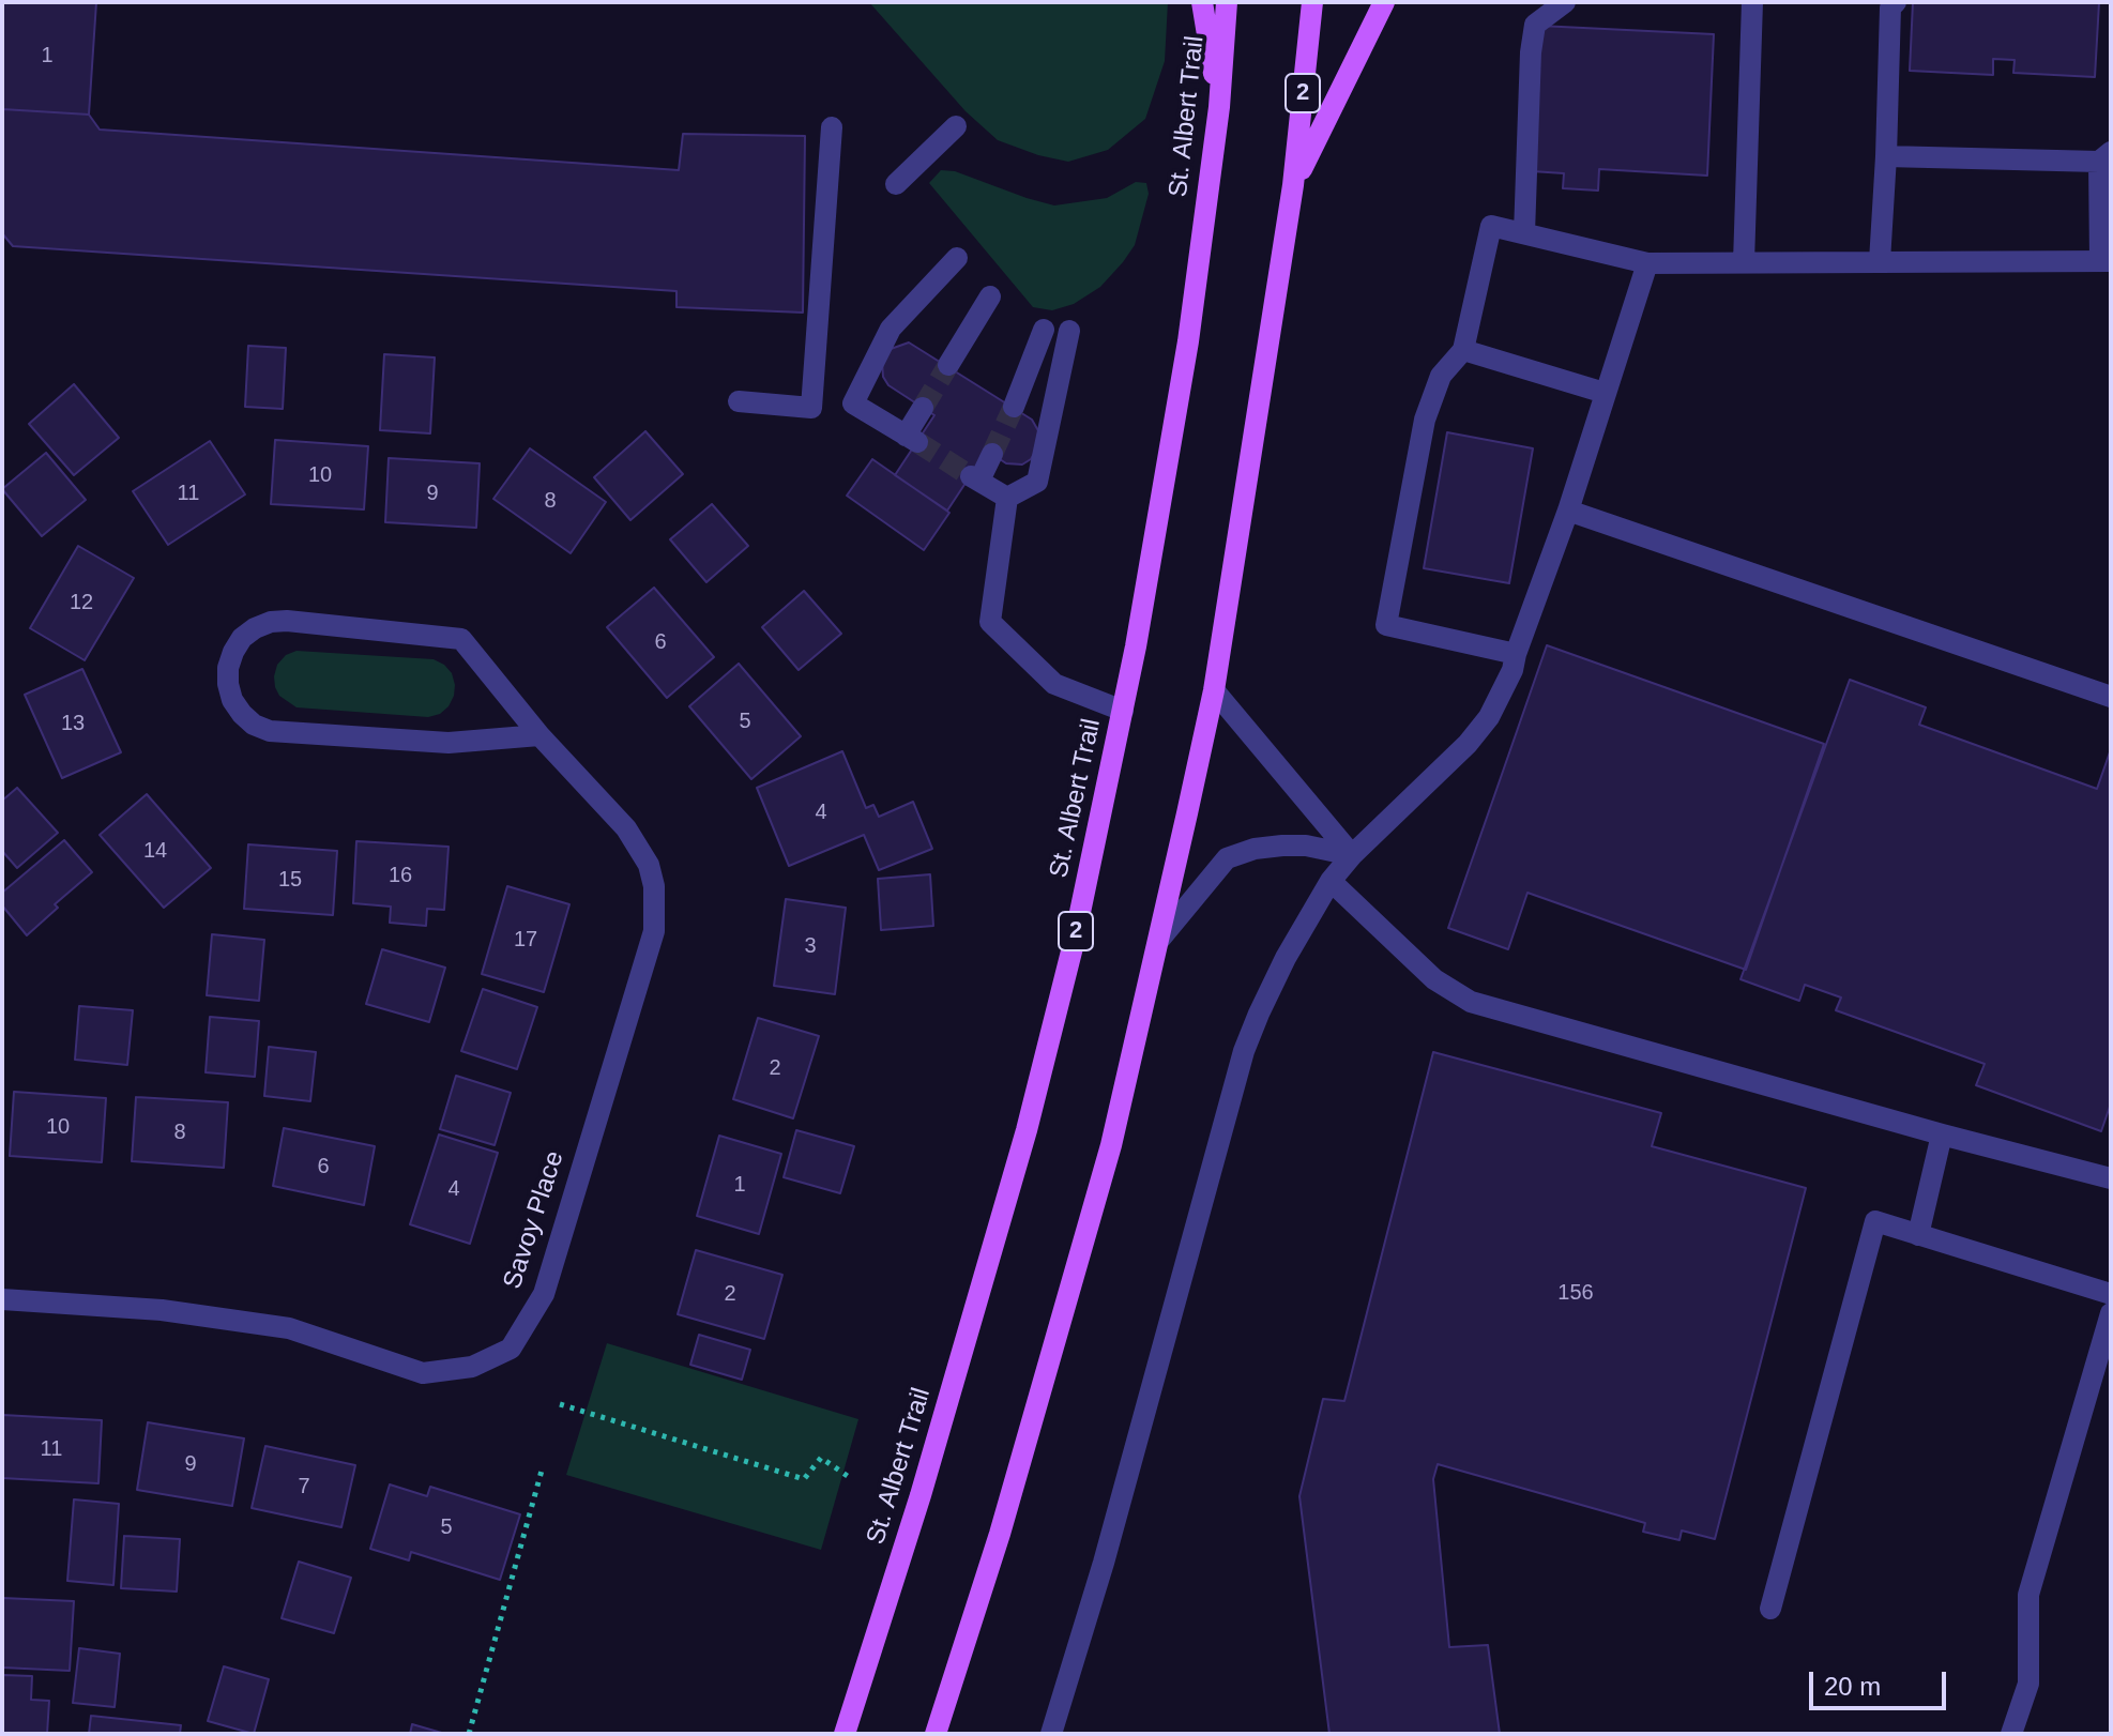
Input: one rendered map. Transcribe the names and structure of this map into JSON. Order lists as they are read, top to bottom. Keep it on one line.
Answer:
{"streets":{"main road":["2","St. Albert Trail"],"street":["Savoy Place"]},"house_numbers":["1","10","11","9","8","12","6","5","13","4","14","16","15","17","3","2","10","8","6","1","4","156","2","11","9","7","5"],"scale_bar":"20 m"}
